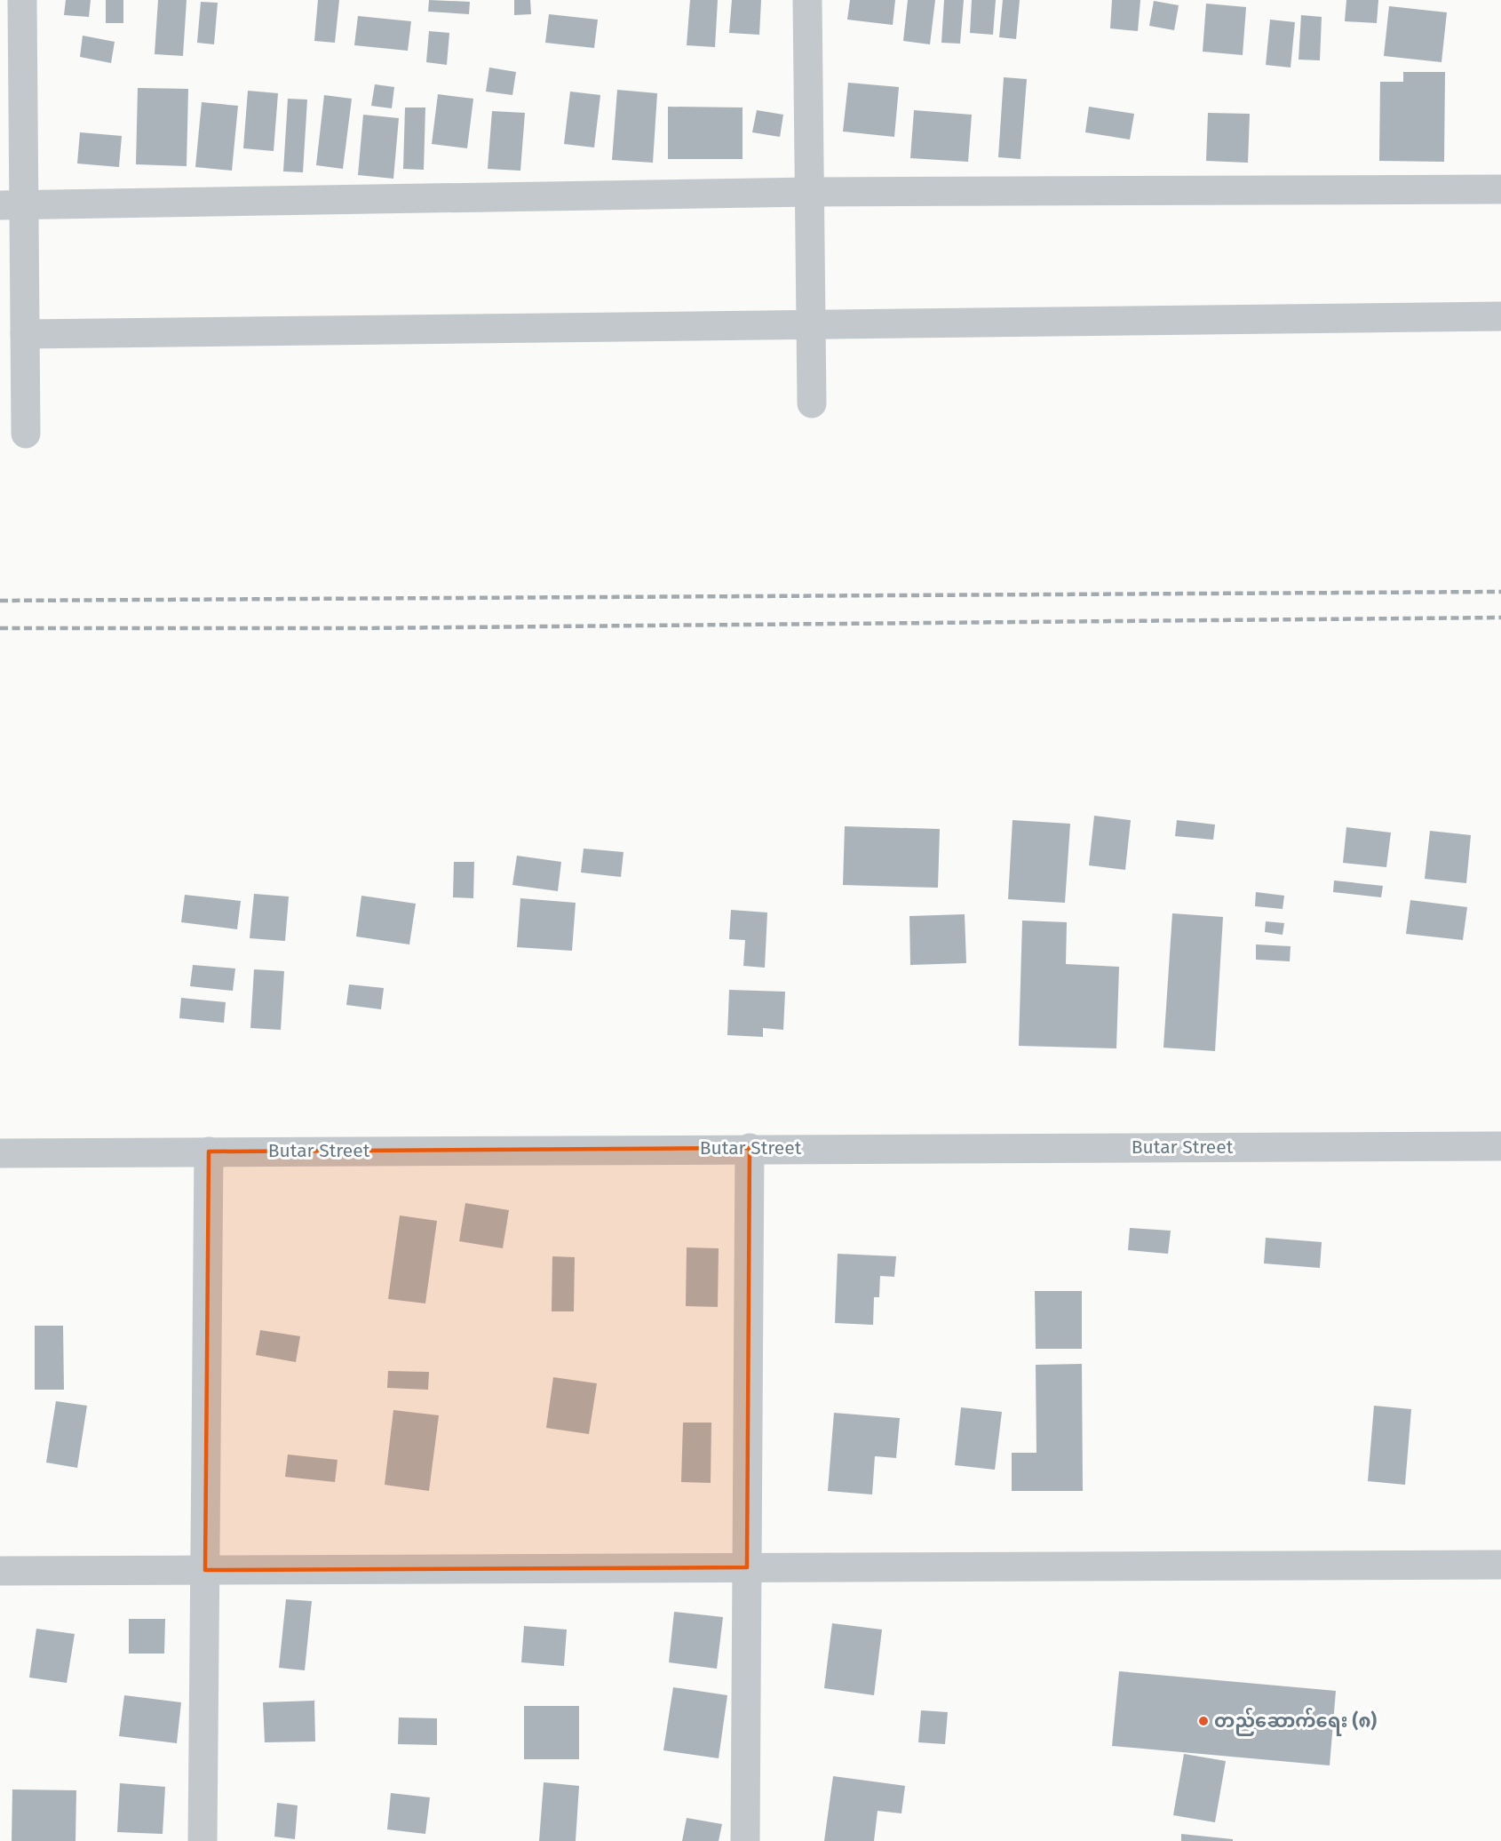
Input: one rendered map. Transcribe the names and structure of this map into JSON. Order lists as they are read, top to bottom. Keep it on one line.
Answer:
{"streets":{"street":["Butar Street"]},"places":["တည်ဆောက်ရေး (၈)"]}
